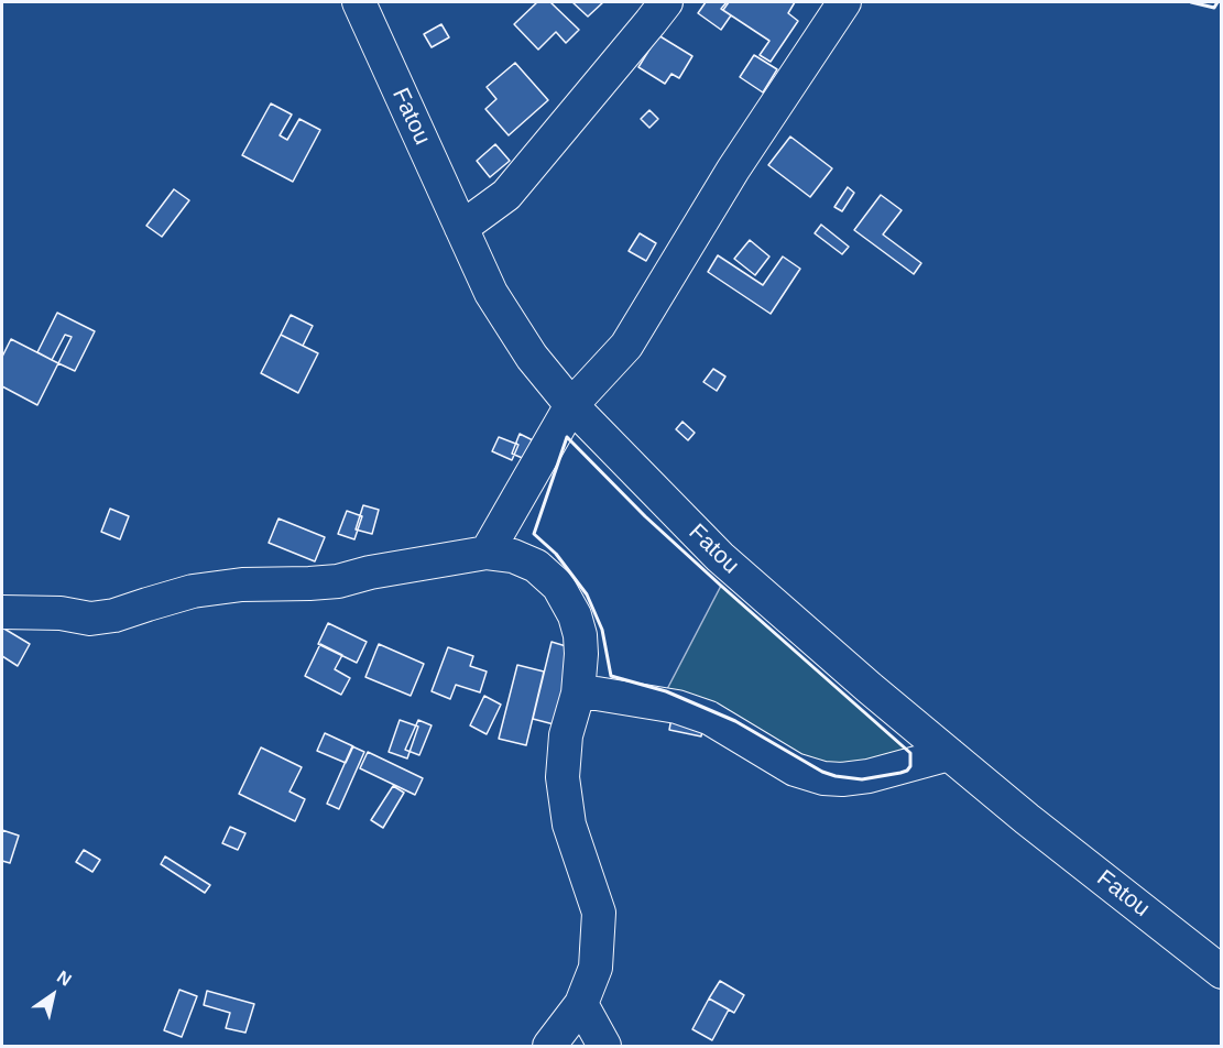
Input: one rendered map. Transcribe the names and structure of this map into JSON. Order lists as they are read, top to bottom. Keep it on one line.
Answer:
{"streets":{"street":["Fatou"]},"north":"top right"}
